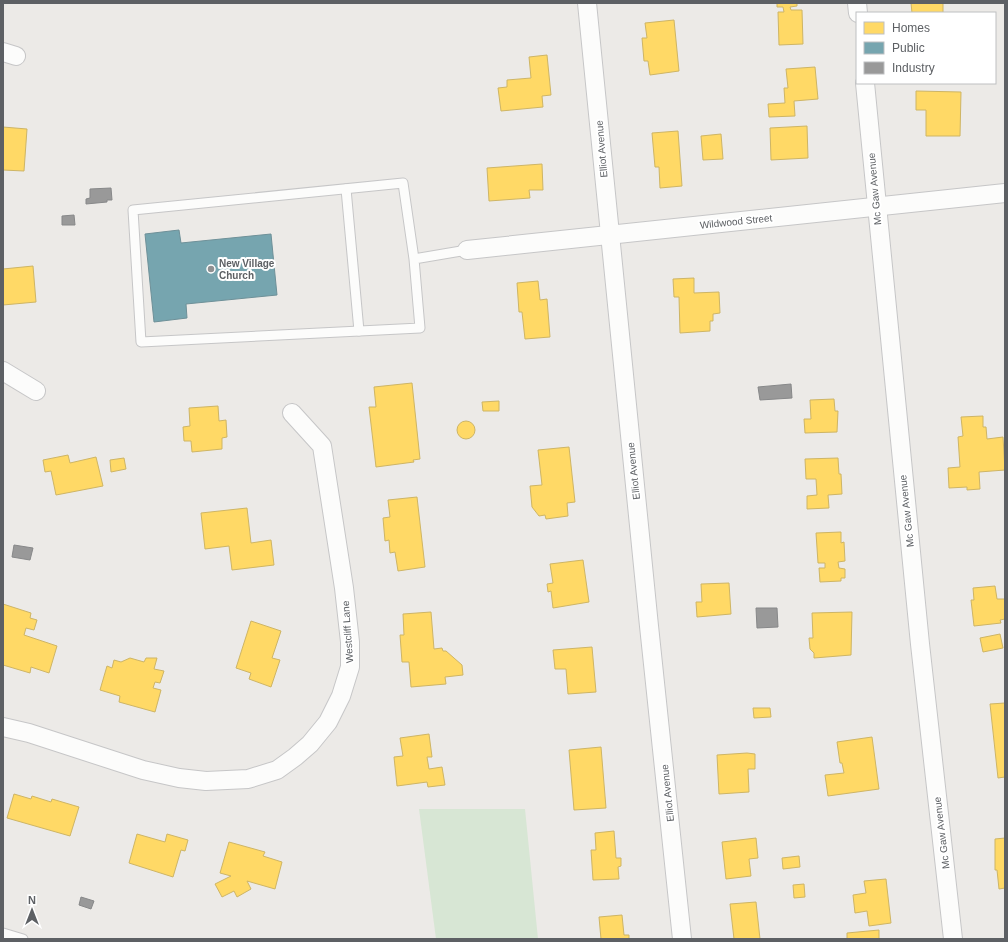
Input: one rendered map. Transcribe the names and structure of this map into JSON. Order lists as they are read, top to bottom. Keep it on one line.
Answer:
{"streets":{"street":["Elliot Avenue","Mc Gaw Avenue","Wildwood Street","Westcliff Lane"]},"crossings":[["Elliot Avenue","Wildwood Street"],["Mc Gaw Avenue","Wildwood Street"]],"places":["New Village Church"],"legend":["Homes","Public","Industry"],"north":"top"}
